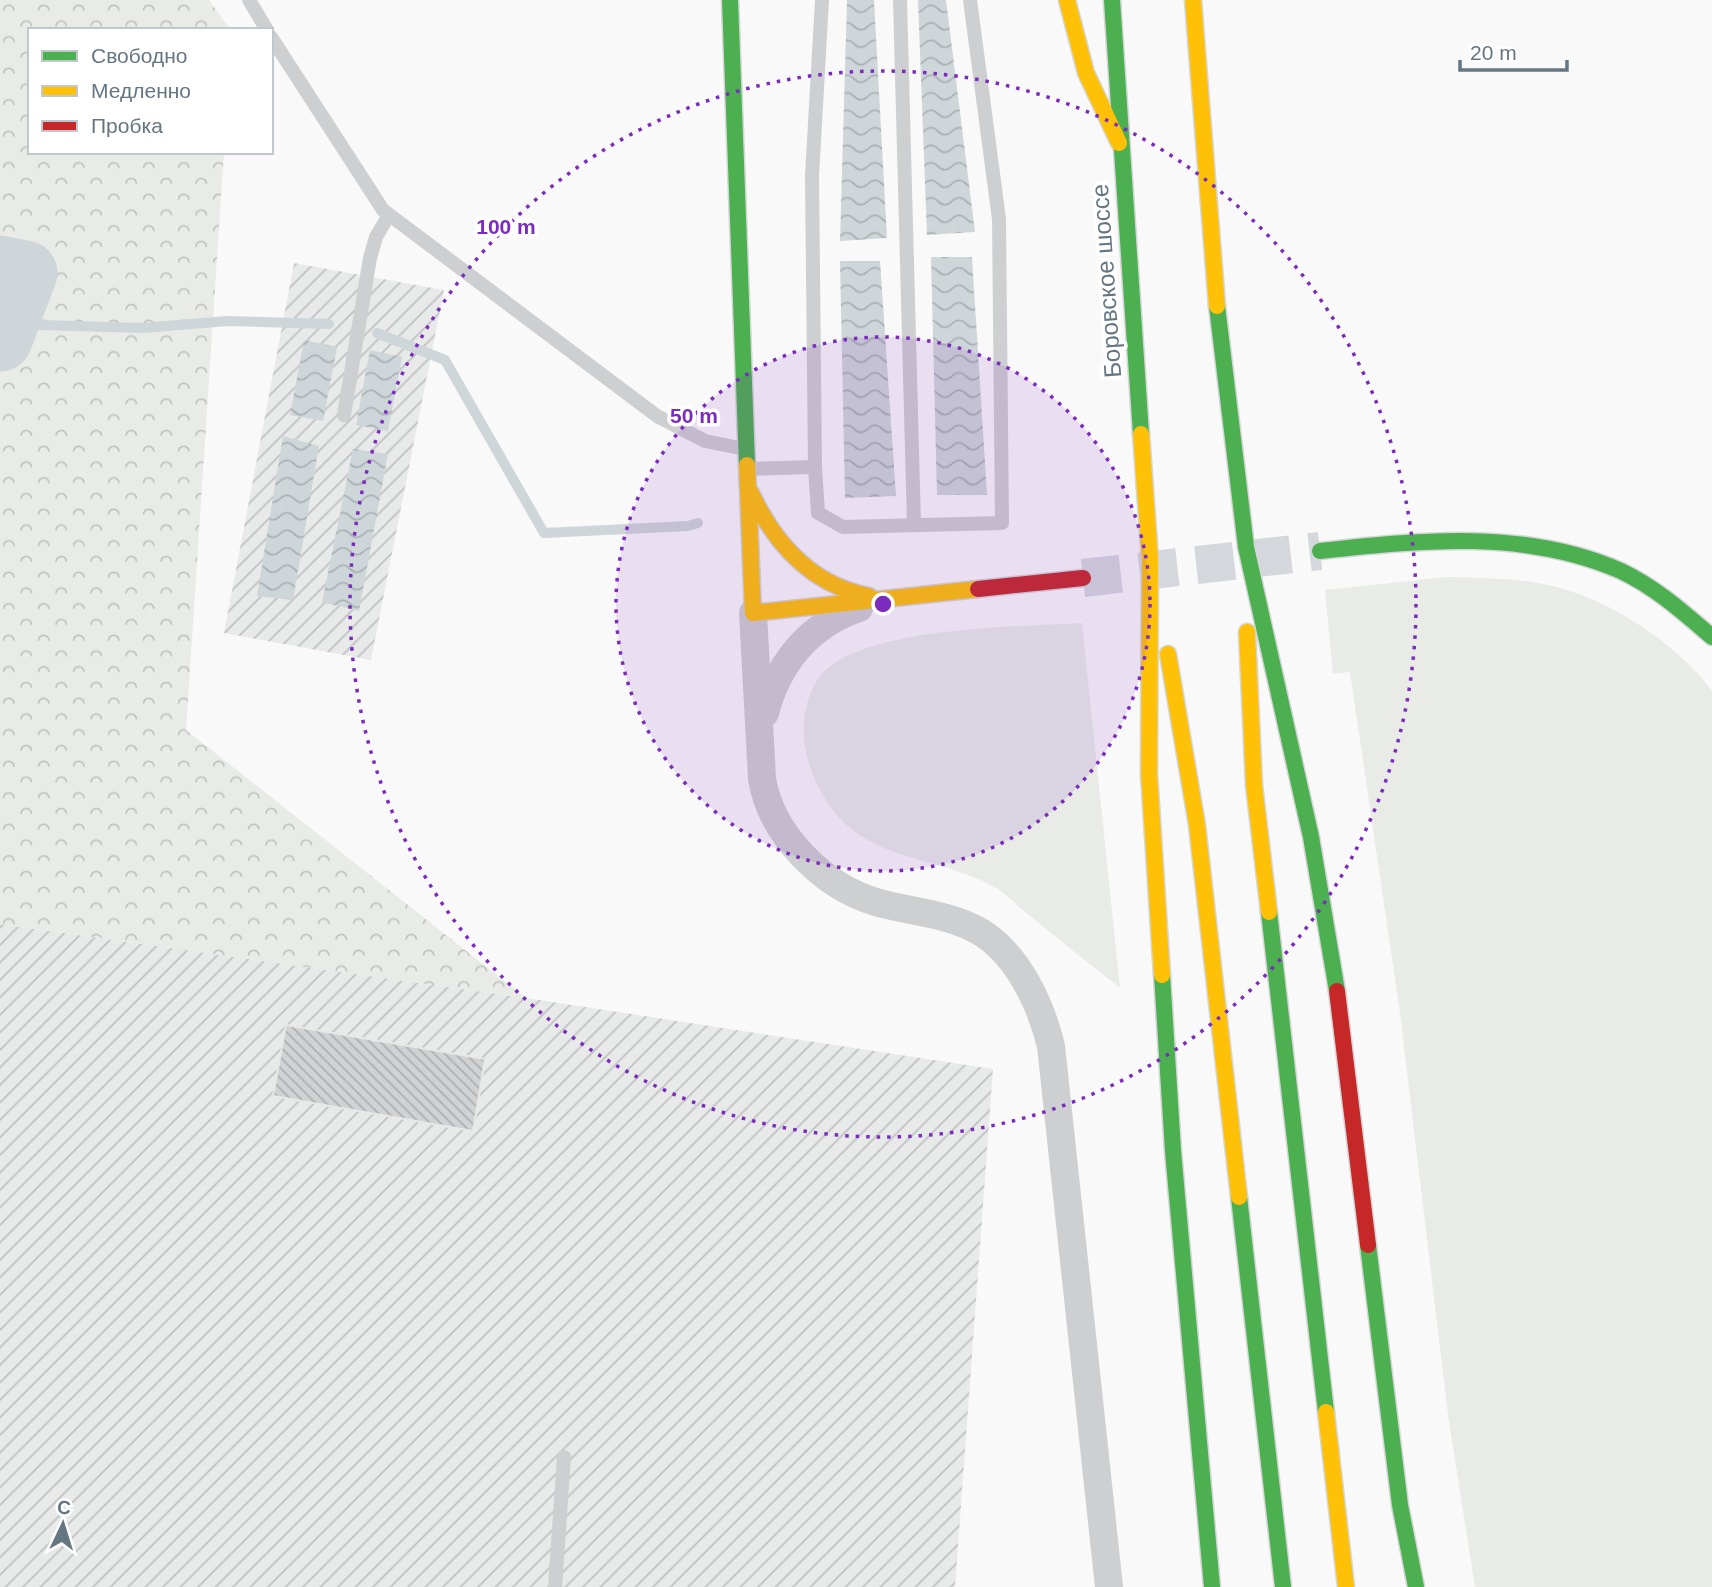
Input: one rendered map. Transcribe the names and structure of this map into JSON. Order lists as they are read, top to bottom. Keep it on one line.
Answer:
{"streets":{"main road":["Боровское шоссе"]},"legend":["Свободно","Медленно","Пробка"],"scale_bar":"20 m","north":"top","rings":["100 m","50 m"]}
